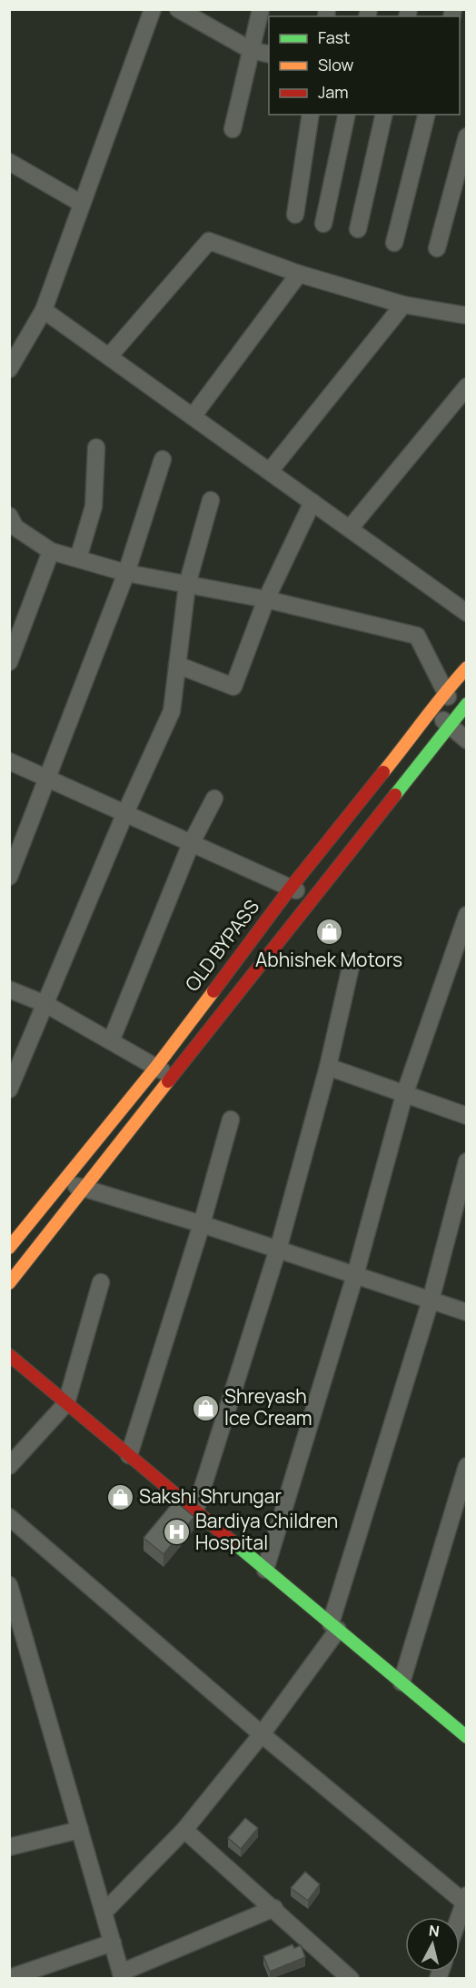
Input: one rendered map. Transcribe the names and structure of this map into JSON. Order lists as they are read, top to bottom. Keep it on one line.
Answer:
{"streets":{"main road":["OLD BYPASS"]},"places":{"shop":["Abhishek Motors","Shreyash Ice Cream","Sakshi Shrungar"],"hospital":["Bardiya Children Hospital"]},"legend":["Fast","Slow","Jam"],"north":"top"}
